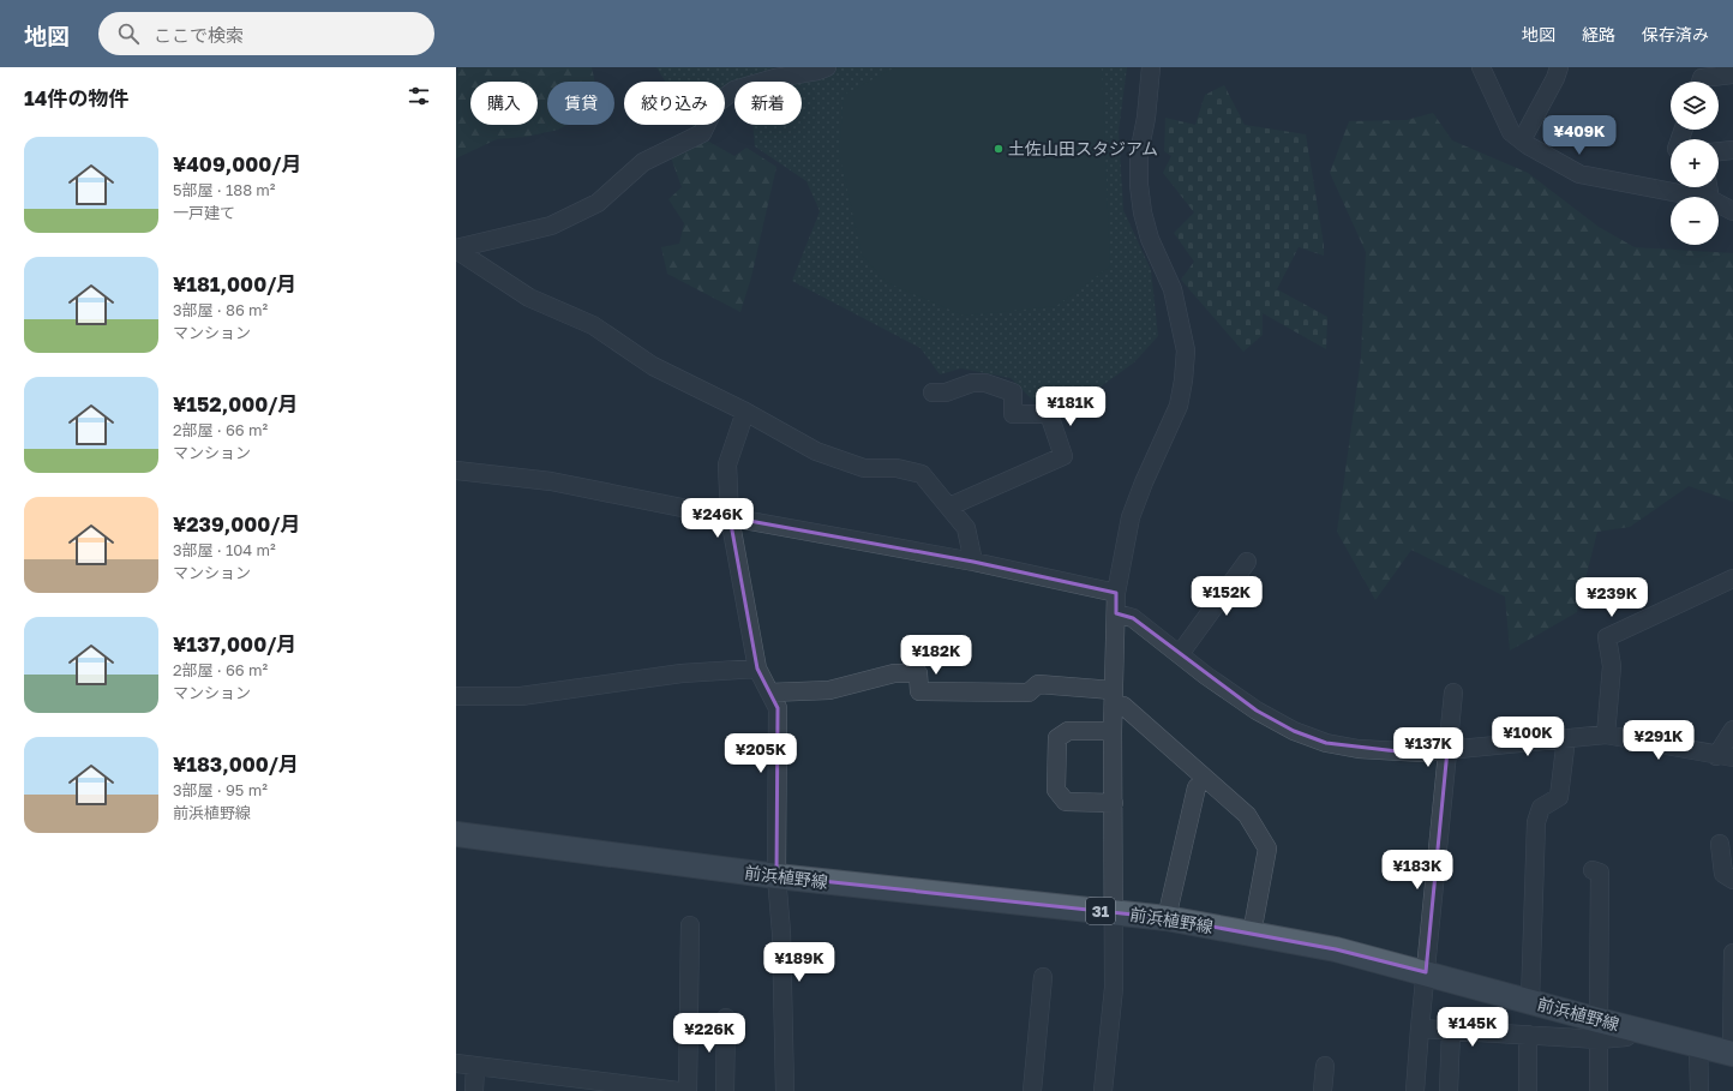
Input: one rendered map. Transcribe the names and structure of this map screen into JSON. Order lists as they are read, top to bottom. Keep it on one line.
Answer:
{"streets":{"main road":["前浜植野線","31"]},"places":["土佐山田スタジアム"],"page":{"header":"地図","search":"ここで検索","nav":["地図","経路","保存済み"],"heading":"14件の物件","map_buttons":["+","−"],"chip":["購入","賃貸","絞り込み","新着"],"price":["¥409K","¥181K","¥246K","¥152K","¥239K","¥182K","¥100K","¥291K","¥137K","¥205K","¥183K","¥189K","¥145K","¥226K"],"list":[{"name":"¥409,000/月","note":"5部屋 · 188 m² · 一戸建て"},{"name":"¥181,000/月","note":"3部屋 · 86 m² · マンション"},{"name":"¥152,000/月","note":"2部屋 · 66 m² · マンション"},{"name":"¥239,000/月","note":"3部屋 · 104 m² · マンション"},{"name":"¥137,000/月","note":"2部屋 · 66 m² · マンション"},{"name":"¥183,000/月","note":"3部屋 · 95 m² · 前浜植野線"}]}}
